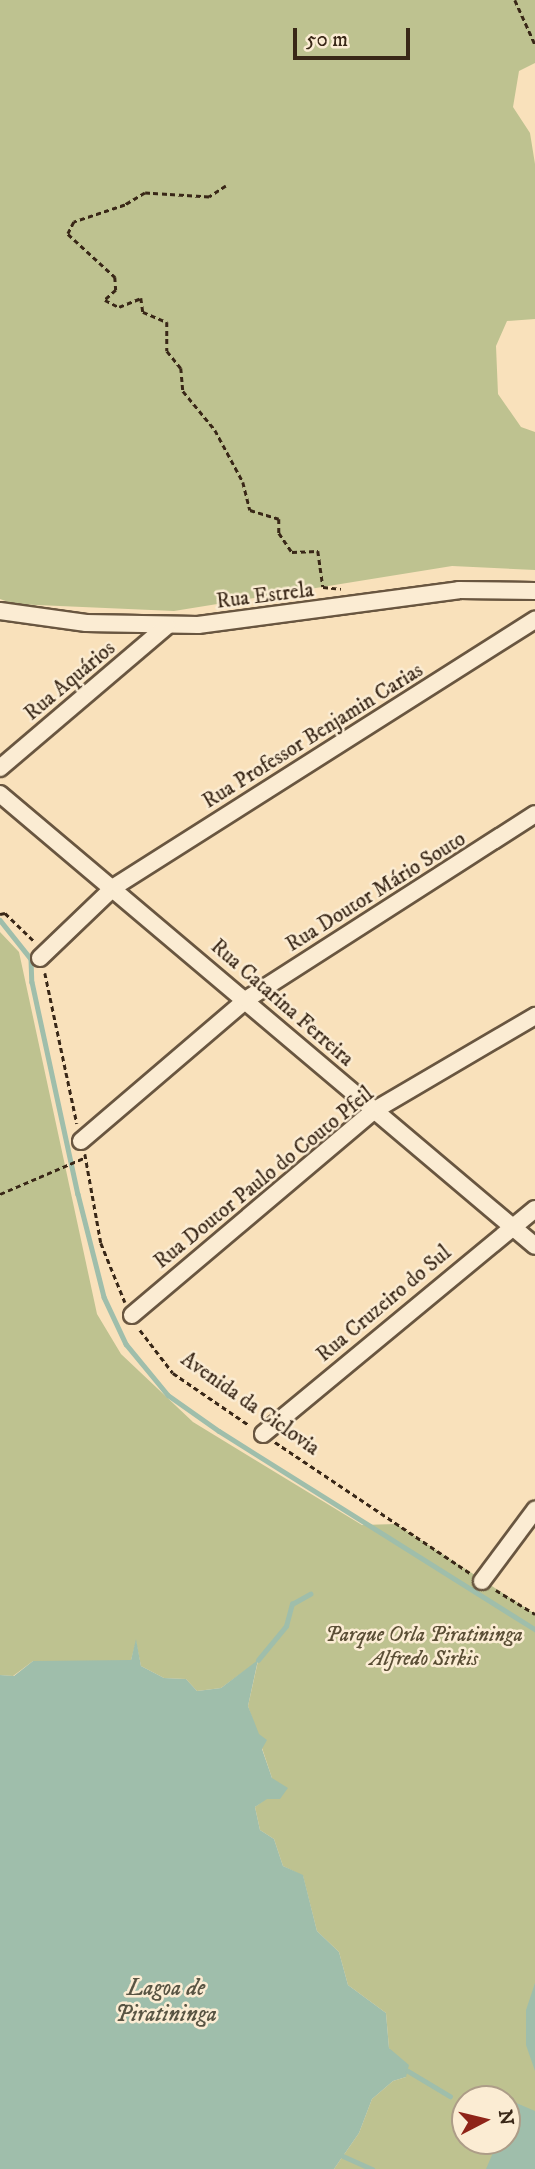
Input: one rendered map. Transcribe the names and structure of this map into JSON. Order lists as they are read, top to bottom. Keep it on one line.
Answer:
{"streets":{"street":["Rua Estrela","Rua Aquários","Rua Professor Benjamin Carias","Rua Doutor Mário Souto","Rua Catarina Ferreira","Rua Doutor Paulo do Couto Pfeil","Rua Cruzeiro do Sul"],"path":["Avenida da Ciclovia"]},"crossings":[["Rua Estrela","Rua Aquários"],["Rua Professor Benjamin Carias","Rua Catarina Ferreira"],["Rua Professor Benjamin Carias","Avenida da Ciclovia"],["Rua Doutor Mário Souto","Rua Catarina Ferreira"],["Rua Doutor Mário Souto","Avenida da Ciclovia"],["Rua Catarina Ferreira","Rua Doutor Paulo do Couto Pfeil"],["Rua Catarina Ferreira","Rua Cruzeiro do Sul"],["Rua Doutor Paulo do Couto Pfeil","Avenida da Ciclovia"],["Rua Cruzeiro do Sul","Avenida da Ciclovia"]],"water":["Lagoa de Piratininga"],"parks":["Parque Orla Piratininga Alfredo Sirkis"],"scale_bar":"50 m","north":"right"}
